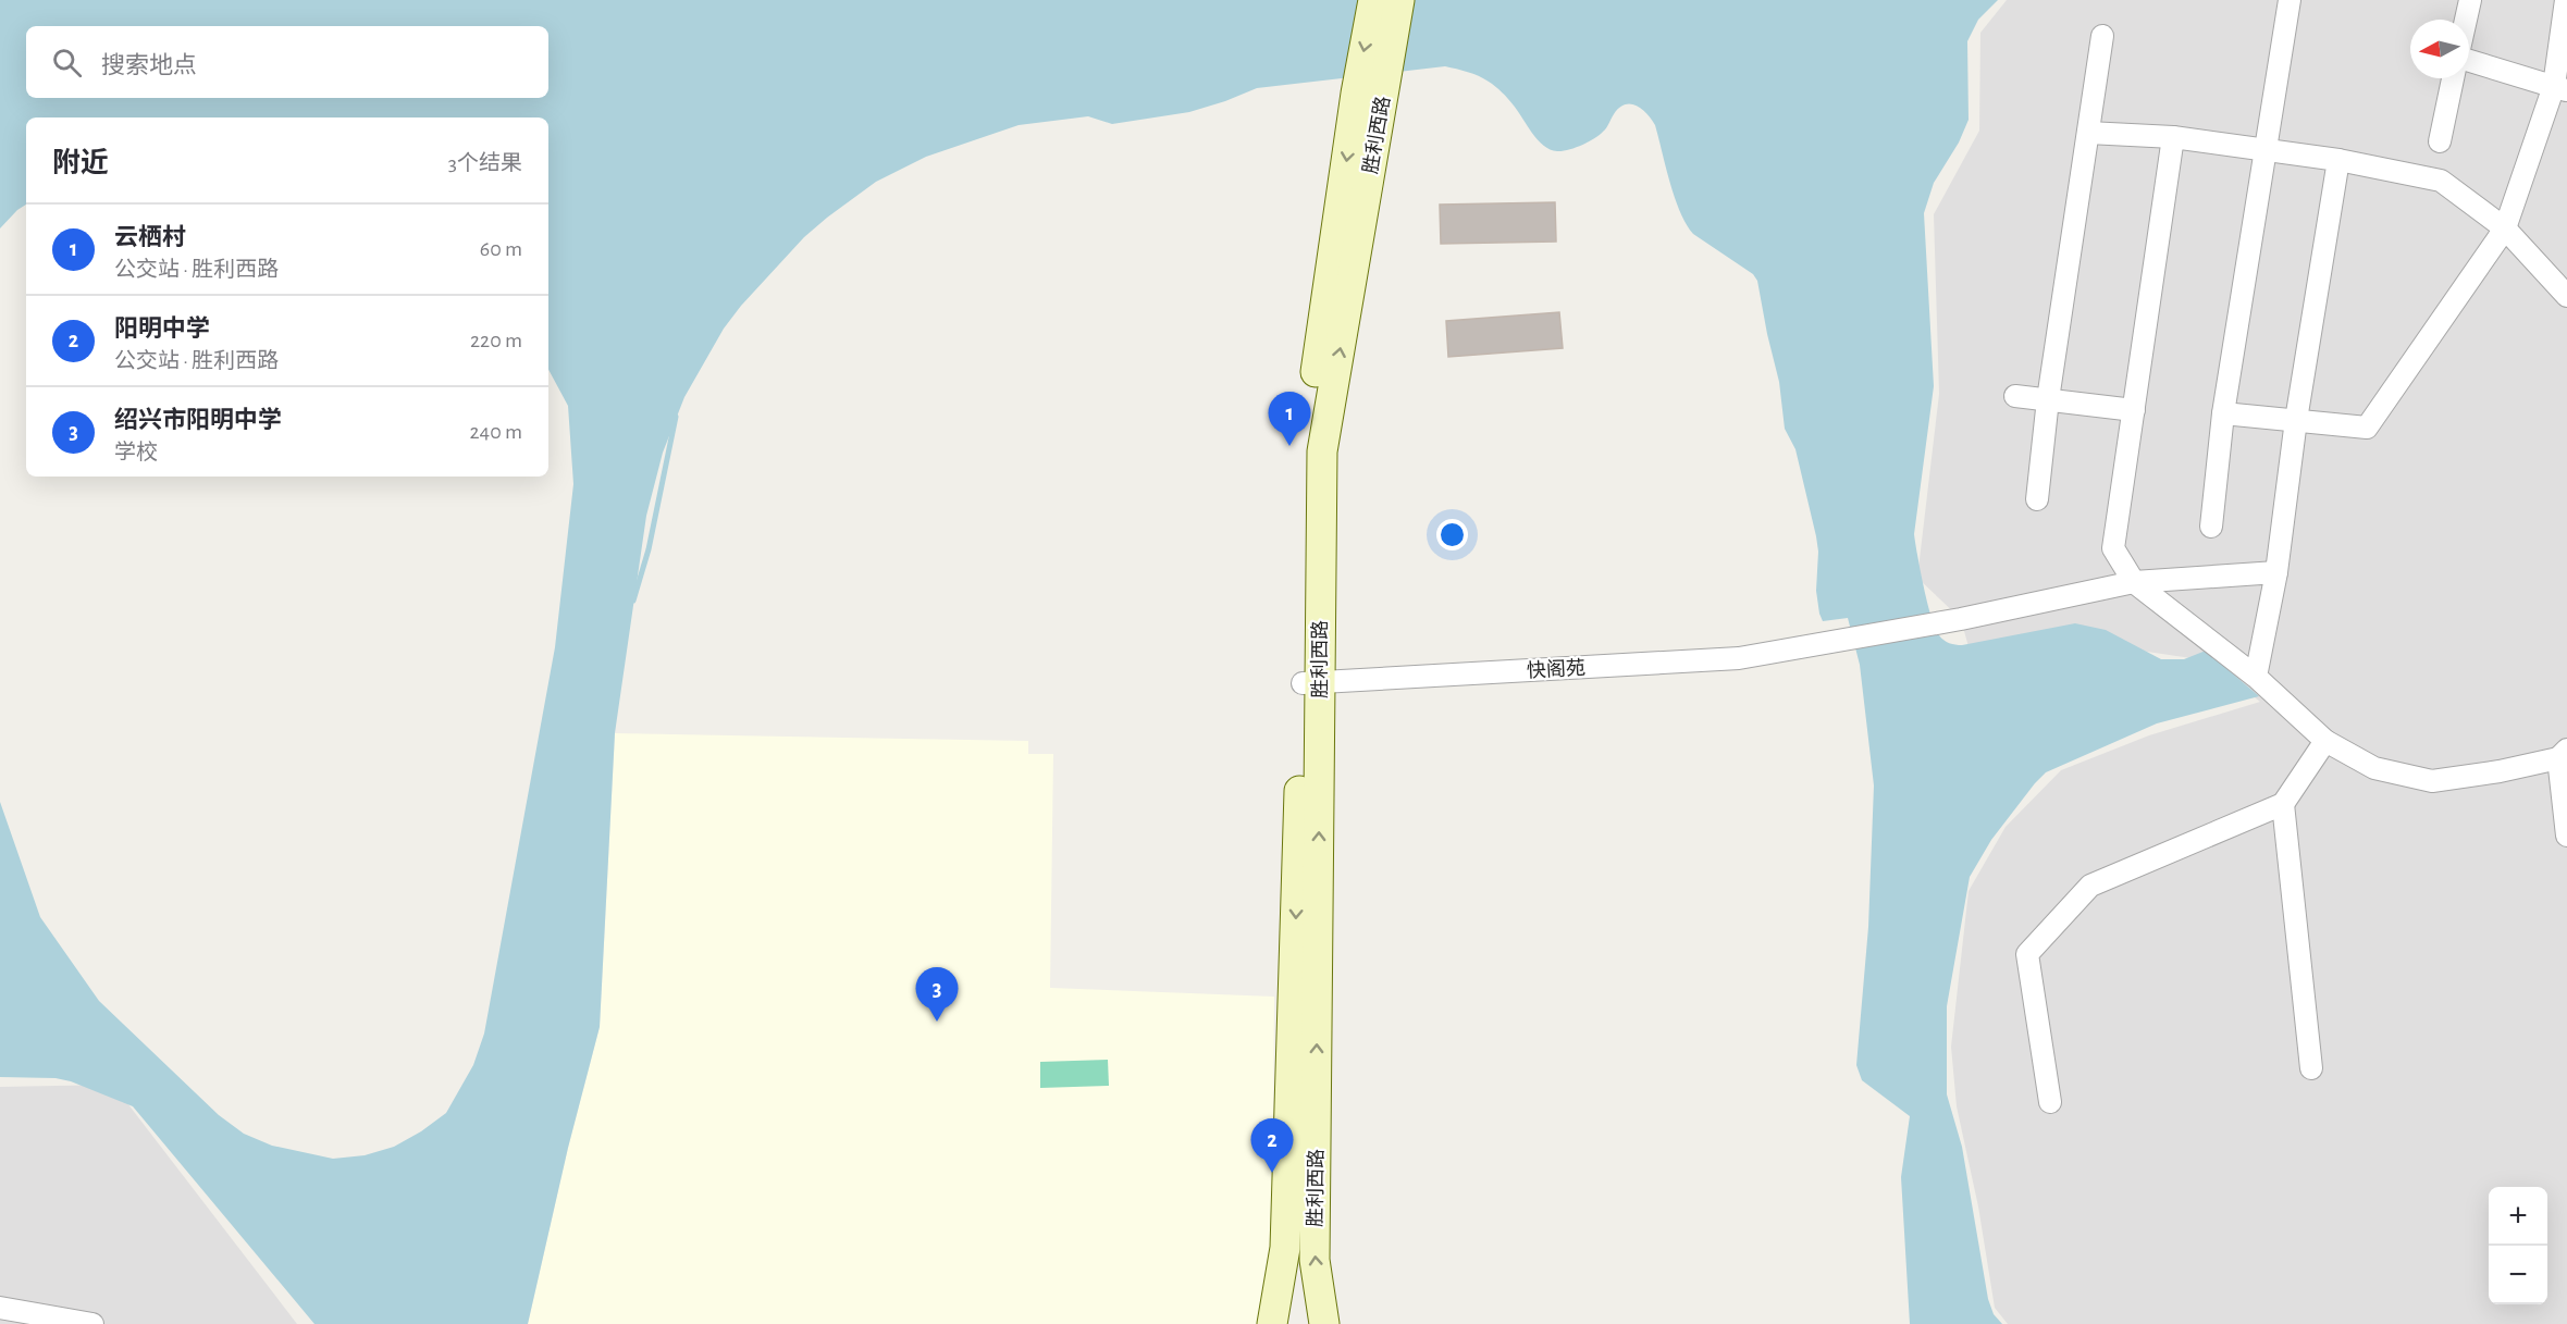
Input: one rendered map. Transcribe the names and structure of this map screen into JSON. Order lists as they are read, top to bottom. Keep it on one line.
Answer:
{"streets":{"main road":["胜利西路"],"street":["快阁苑"]},"crossings":[["胜利西路","快阁苑"]],"north":"left","page":{"search":"搜索地点","heading":["附近","3个结果"],"list":[{"mark":"1","name":"云栖村","note":"公交站 · 胜利西路","value":"60 m"},{"mark":"2","name":"阳明中学","note":"公交站 · 胜利西路","value":"220 m"},{"mark":"3","name":"绍兴市阳明中学","note":"学校","value":"240 m"}],"pins":["1","3","2"],"map_buttons":["+","−"]}}
